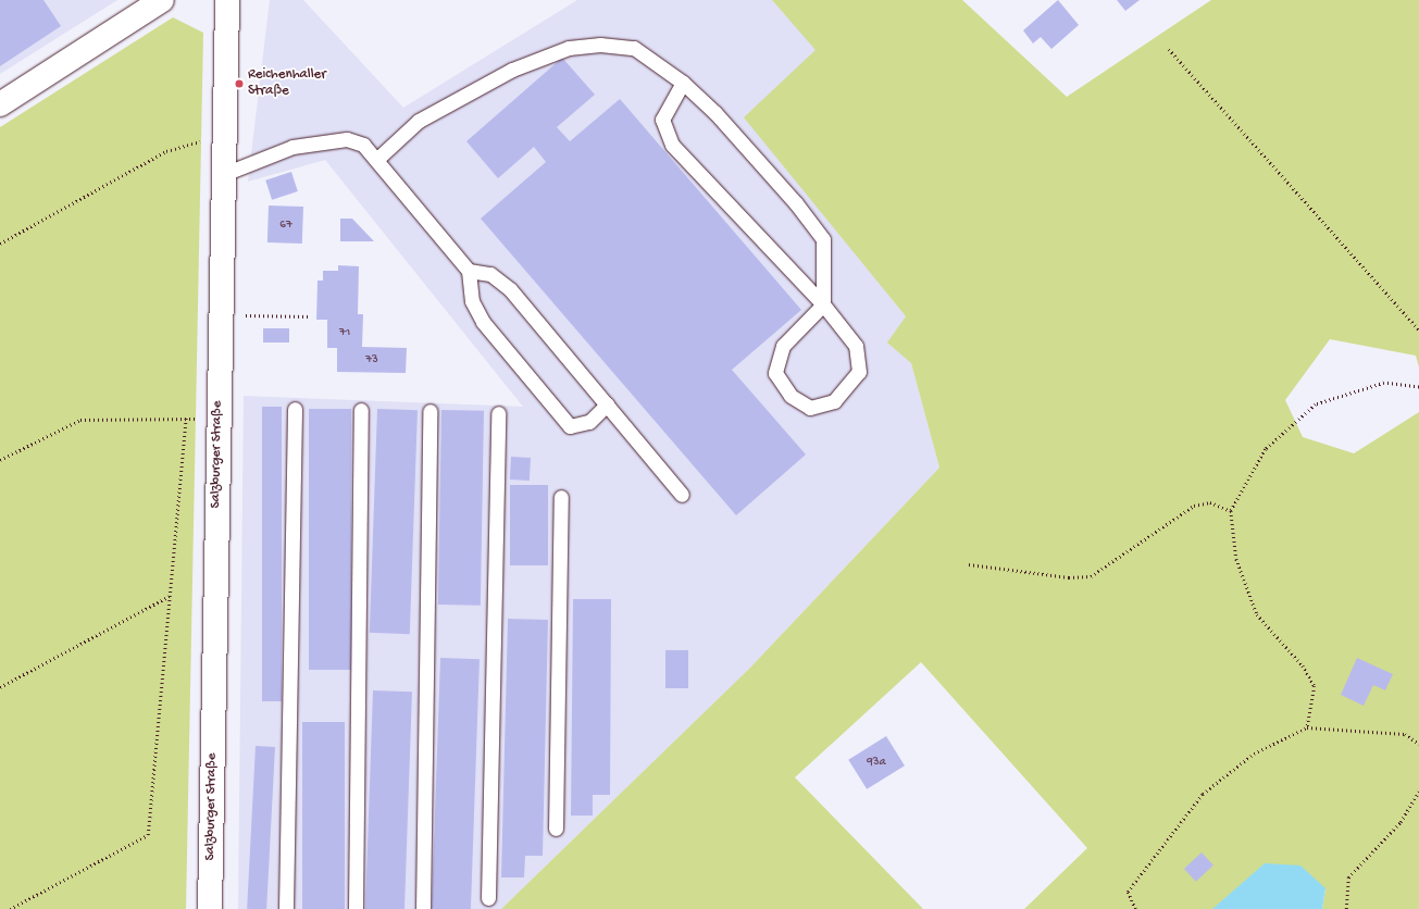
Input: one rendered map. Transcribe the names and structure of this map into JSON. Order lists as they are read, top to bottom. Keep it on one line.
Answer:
{"streets":{"street":["Salzburger Straße"]},"places":["Reichenhaller Straße"],"house_numbers":["67","71","73","93a"]}
